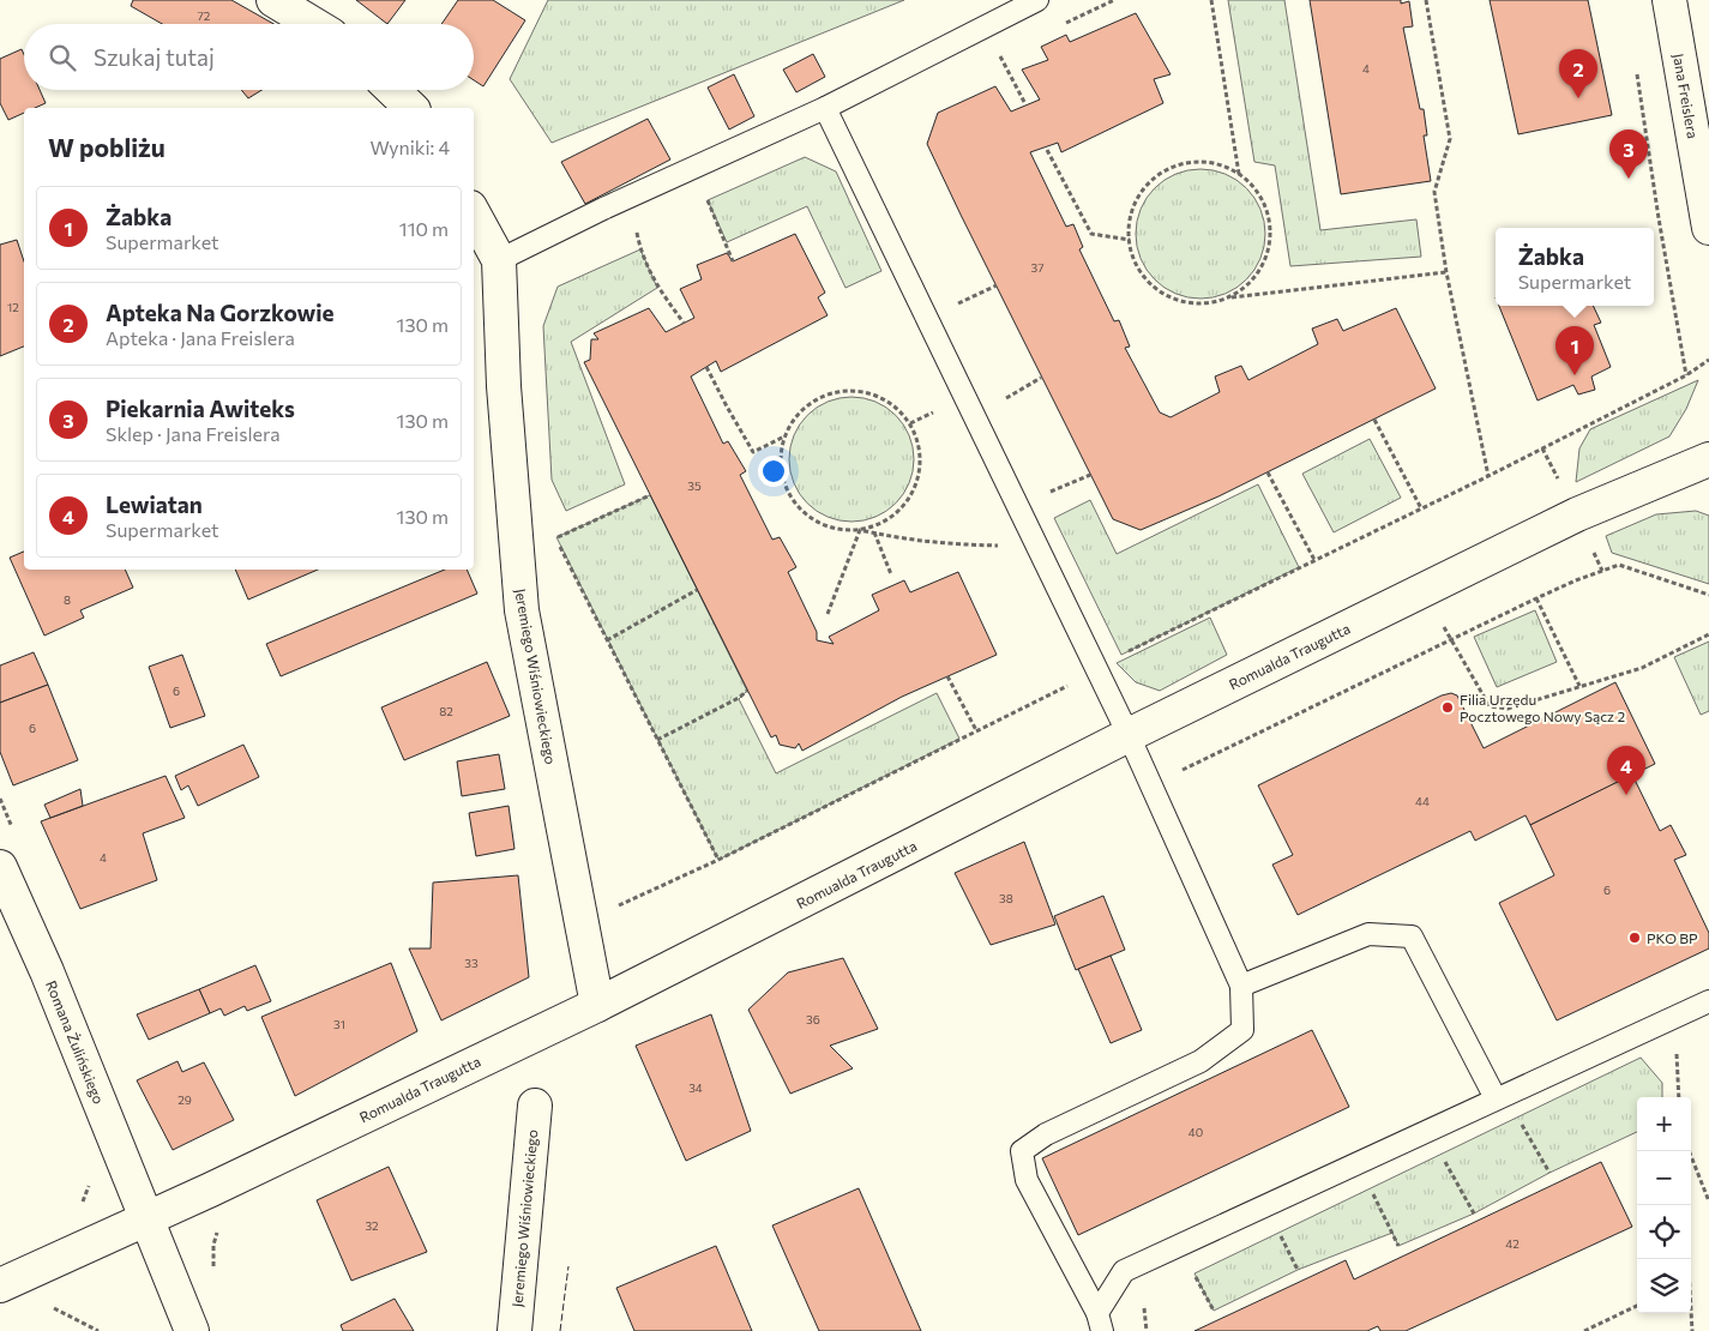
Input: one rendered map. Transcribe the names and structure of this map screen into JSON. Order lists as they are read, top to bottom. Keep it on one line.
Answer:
{"streets":{"street":["Jana Freislera","Romualda Traugutta","Jeremiego Wiśniowieckiego","Romana Żulińskiego"]},"crossings":[["Romualda Traugutta","Jeremiego Wiśniowieckiego"],["Romualda Traugutta","Romana Żulińskiego"]],"places":["Filia Urzędu Pocztowego Nowy Sącz 2","PKO BP"],"house_numbers":["72","4","37","12","35","8","6","82","6","44","4","6","38","33","36","31","34","29","40","32","42"],"page":{"search":"Szukaj tutaj","pins":["2","3","1","4"],"heading":["W pobliżu","Wyniki: 4"],"list":[{"mark":"1","name":"Żabka","note":"Supermarket","value":"110 m"},{"mark":"2","name":"Apteka Na Gorzkowie","note":"Apteka · Jana Freislera","value":"130 m"},{"mark":"3","name":"Piekarnia Awiteks","note":"Sklep · Jana Freislera","value":"130 m"},{"mark":"4","name":"Lewiatan","note":"Supermarket","value":"130 m"}],"popup":["Żabka","Supermarket"],"map_buttons":["+","−"]}}
